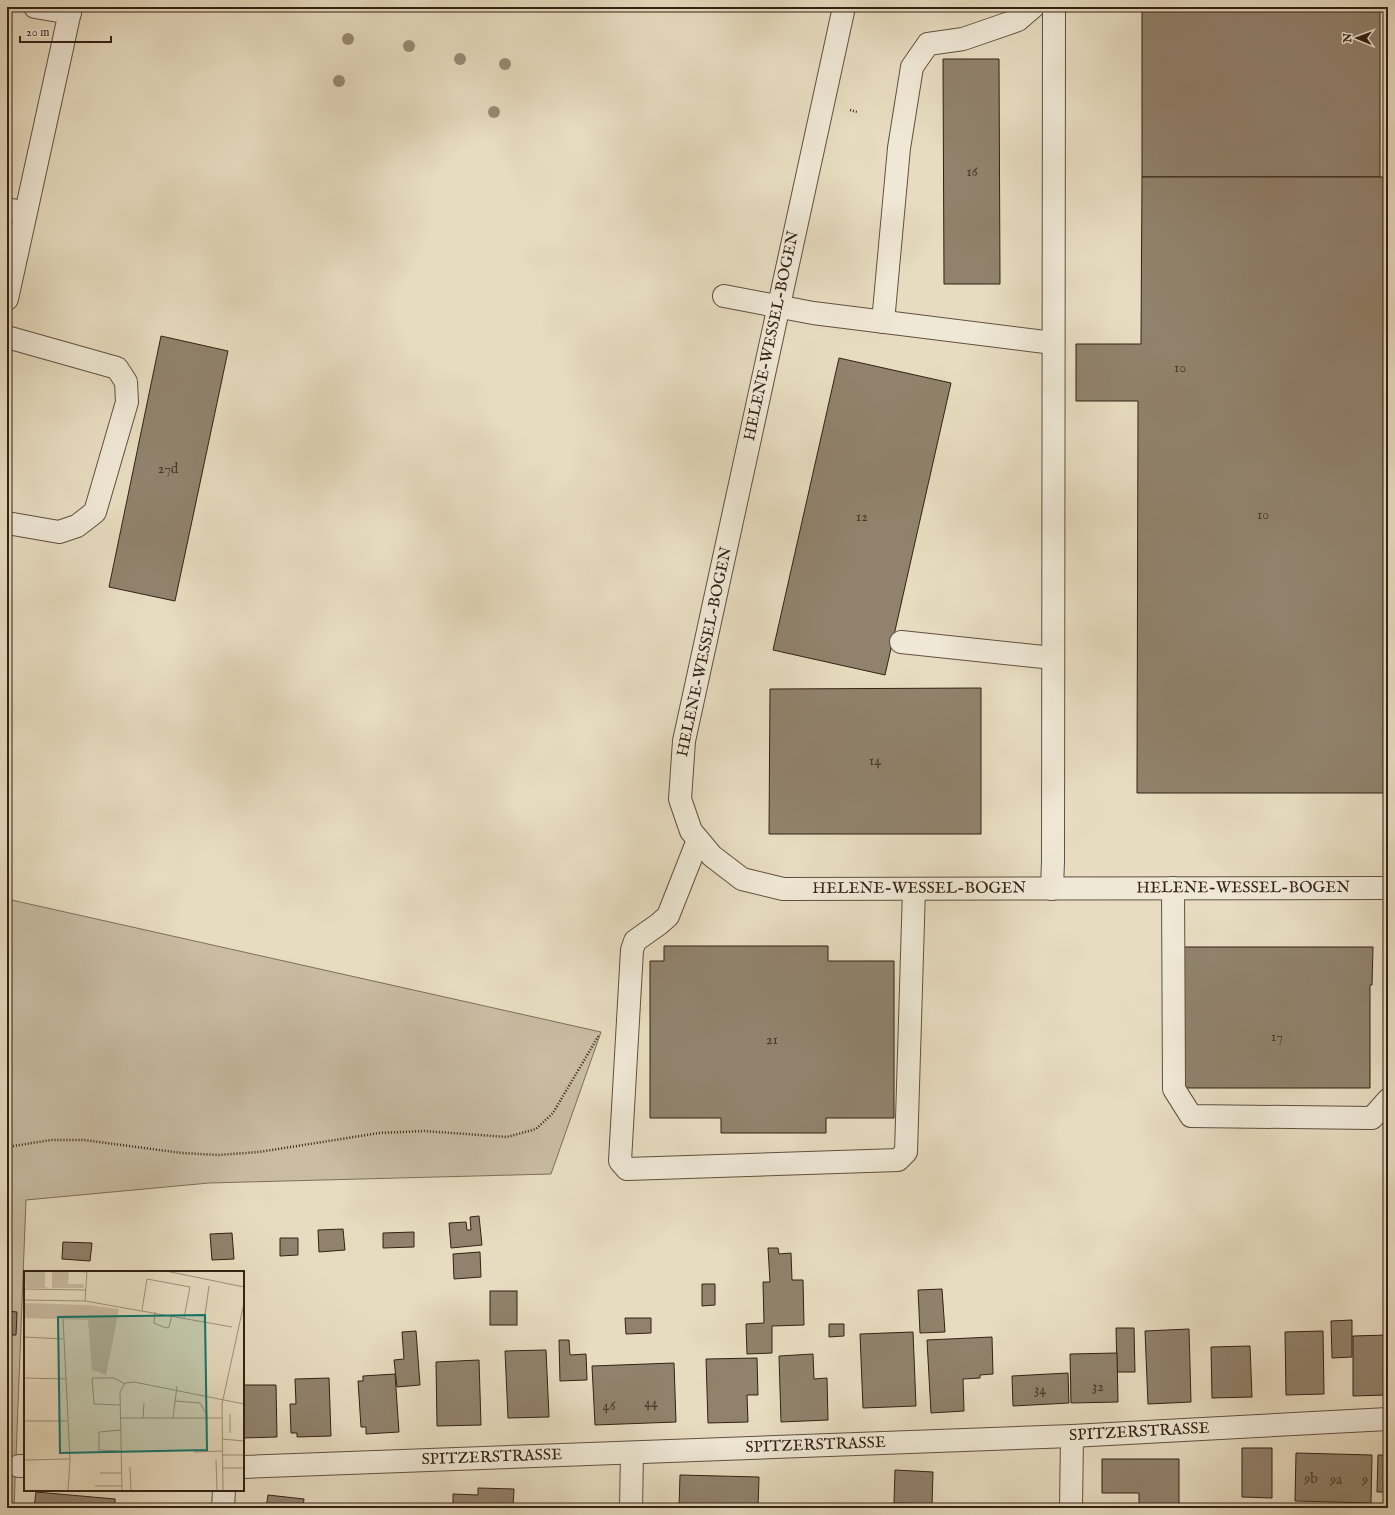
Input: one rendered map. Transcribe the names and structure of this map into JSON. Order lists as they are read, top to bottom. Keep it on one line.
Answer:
{"streets":{"street":["HELENE-WESSEL-BOGEN","SPITZERSTRASSE"]},"house_numbers":["16","10","27d","10","12","14","17","21","32","34","44","46","9b","9a","9"],"scale_bar":"20 m","north":"left"}
